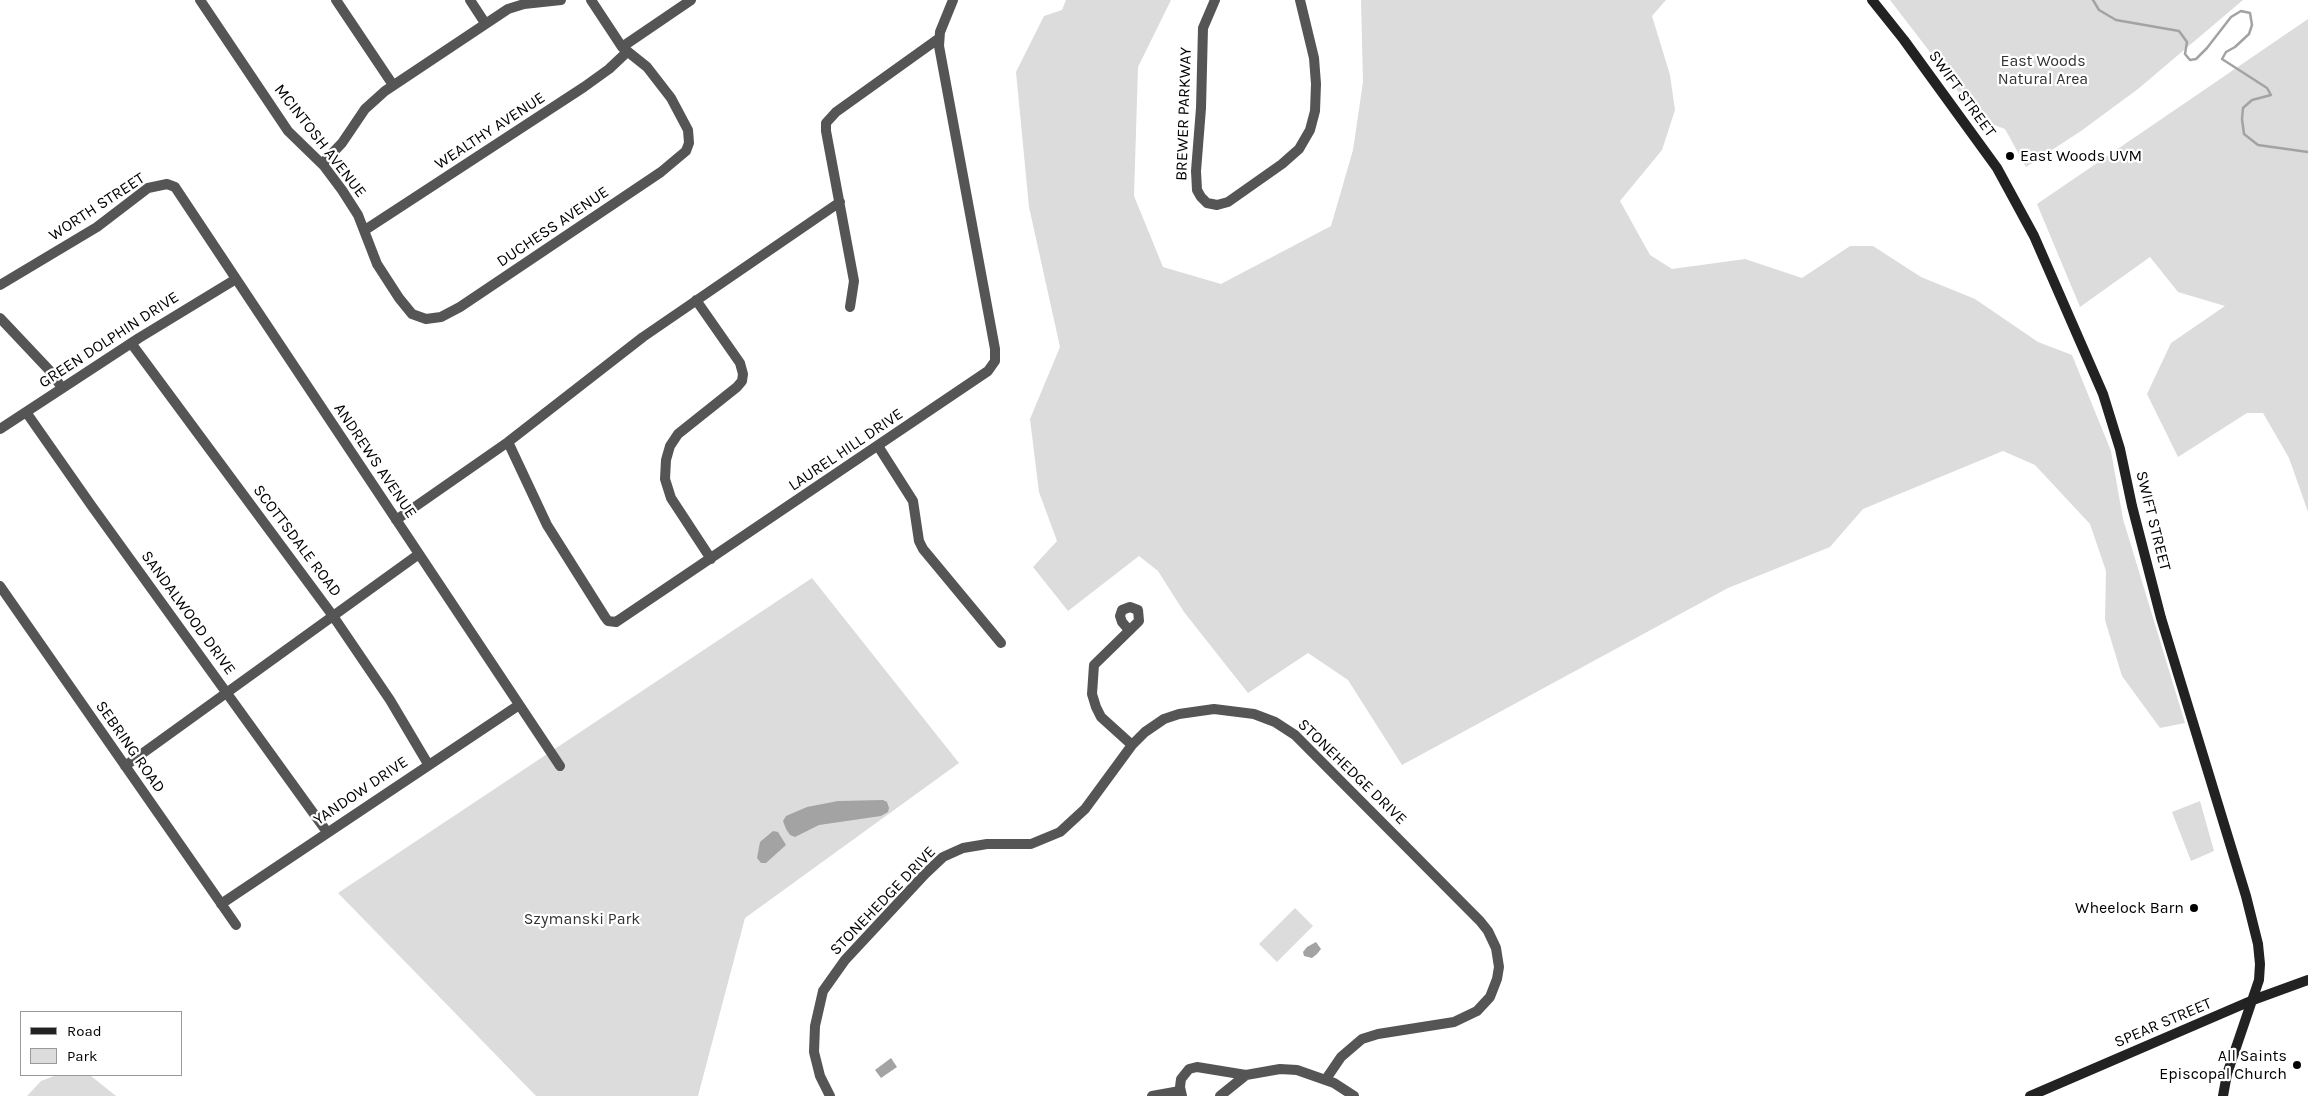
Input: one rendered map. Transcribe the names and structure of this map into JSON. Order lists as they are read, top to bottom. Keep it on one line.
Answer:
{"streets":{"street":["SWIFT STREET","BREWER PARKWAY","WEALTHY AVENUE","MCINTOSH AVENUE","WORTH STREET","DUCHESS AVENUE","GREEN DOLPHIN DRIVE","LAUREL HILL DRIVE","ANDREWS AVENUE","SCOTTSDALE ROAD","SANDALWOOD DRIVE","SEBRING ROAD","STONEHEDGE DRIVE","YANDOW DRIVE","SPEAR STREET"]},"crossings":[["SWIFT STREET","SPEAR STREET"],["WEALTHY AVENUE","MCINTOSH AVENUE"],["WEALTHY AVENUE","DUCHESS AVENUE"],["MCINTOSH AVENUE","DUCHESS AVENUE"],["WORTH STREET","ANDREWS AVENUE"],["GREEN DOLPHIN DRIVE","ANDREWS AVENUE"],["GREEN DOLPHIN DRIVE","SCOTTSDALE ROAD"],["GREEN DOLPHIN DRIVE","SANDALWOOD DRIVE"],["ANDREWS AVENUE","YANDOW DRIVE"],["SCOTTSDALE ROAD","YANDOW DRIVE"],["SANDALWOOD DRIVE","YANDOW DRIVE"],["SEBRING ROAD","YANDOW DRIVE"]],"parks":["East Woods Natural Area","Szymanski Park"],"places":["East Woods UVM","Wheelock Barn","All Saints Episcopal Church"],"legend":["Road","Park"]}
